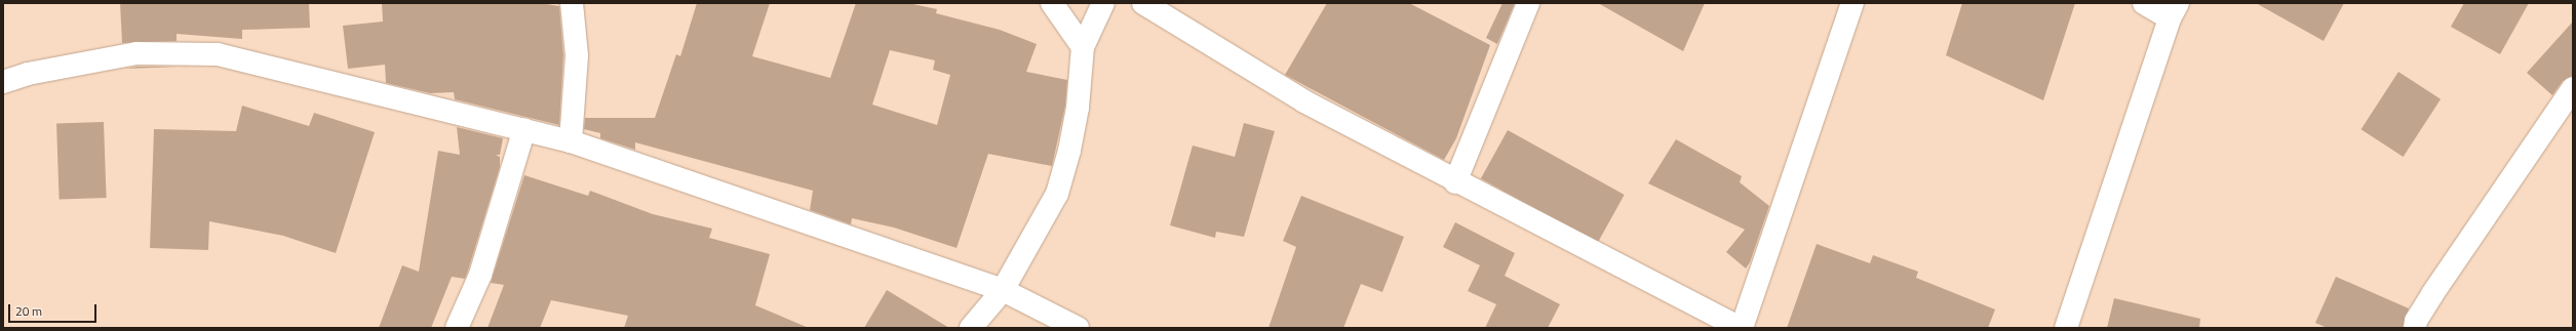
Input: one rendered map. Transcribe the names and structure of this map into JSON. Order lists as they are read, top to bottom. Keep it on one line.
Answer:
{"scale_bar":"20 m"}
